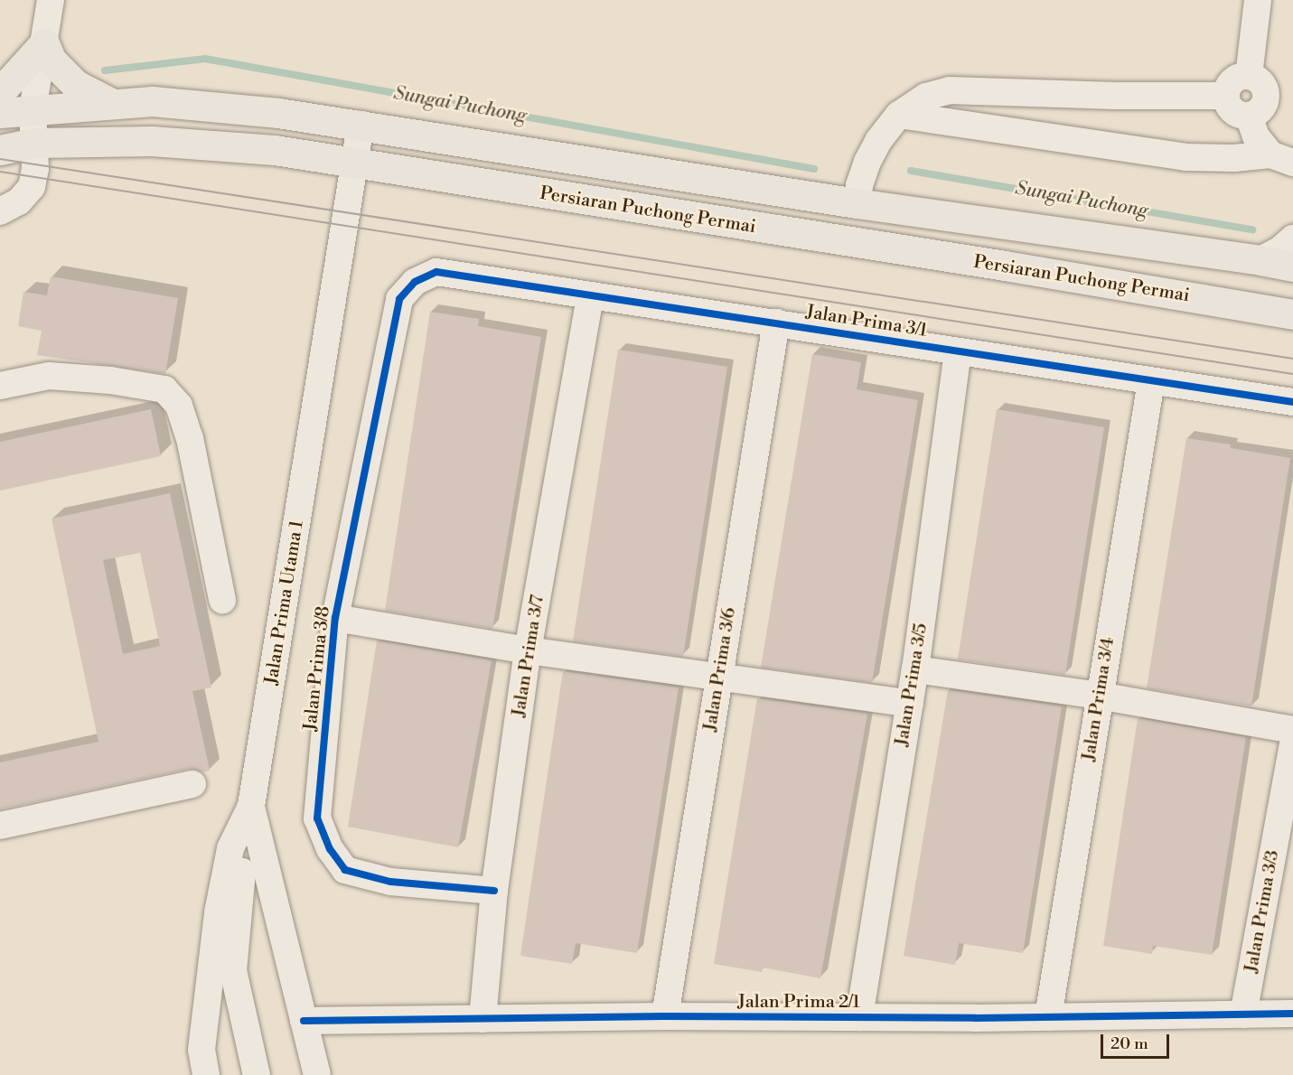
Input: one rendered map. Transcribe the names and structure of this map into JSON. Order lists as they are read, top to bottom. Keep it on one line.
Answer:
{"streets":{"main road":["Persiaran Puchong Permai"],"street":["Jalan Prima 3/1","Jalan Prima Utama 1","Jalan Prima 3/7","Jalan Prima 3/8","Jalan Prima 3/6","Jalan Prima 3/5","Jalan Prima 3/4","Jalan Prima 3/3","Jalan Prima 2/1"]},"crossings":[["Persiaran Puchong Permai","Jalan Prima Utama 1"],["Jalan Prima 3/1","Jalan Prima 3/7"],["Jalan Prima 3/1","Jalan Prima 3/8"],["Jalan Prima 3/1","Jalan Prima 3/6"],["Jalan Prima 3/1","Jalan Prima 3/5"],["Jalan Prima 3/1","Jalan Prima 3/4"],["Jalan Prima Utama 1","Jalan Prima 2/1"],["Jalan Prima 3/7","Jalan Prima 3/8"],["Jalan Prima 3/7","Jalan Prima 2/1"],["Jalan Prima 3/6","Jalan Prima 2/1"],["Jalan Prima 3/5","Jalan Prima 2/1"],["Jalan Prima 3/4","Jalan Prima 2/1"],["Jalan Prima 3/3","Jalan Prima 2/1"]],"water":["Sungai Puchong"],"scale_bar":"20 m"}
